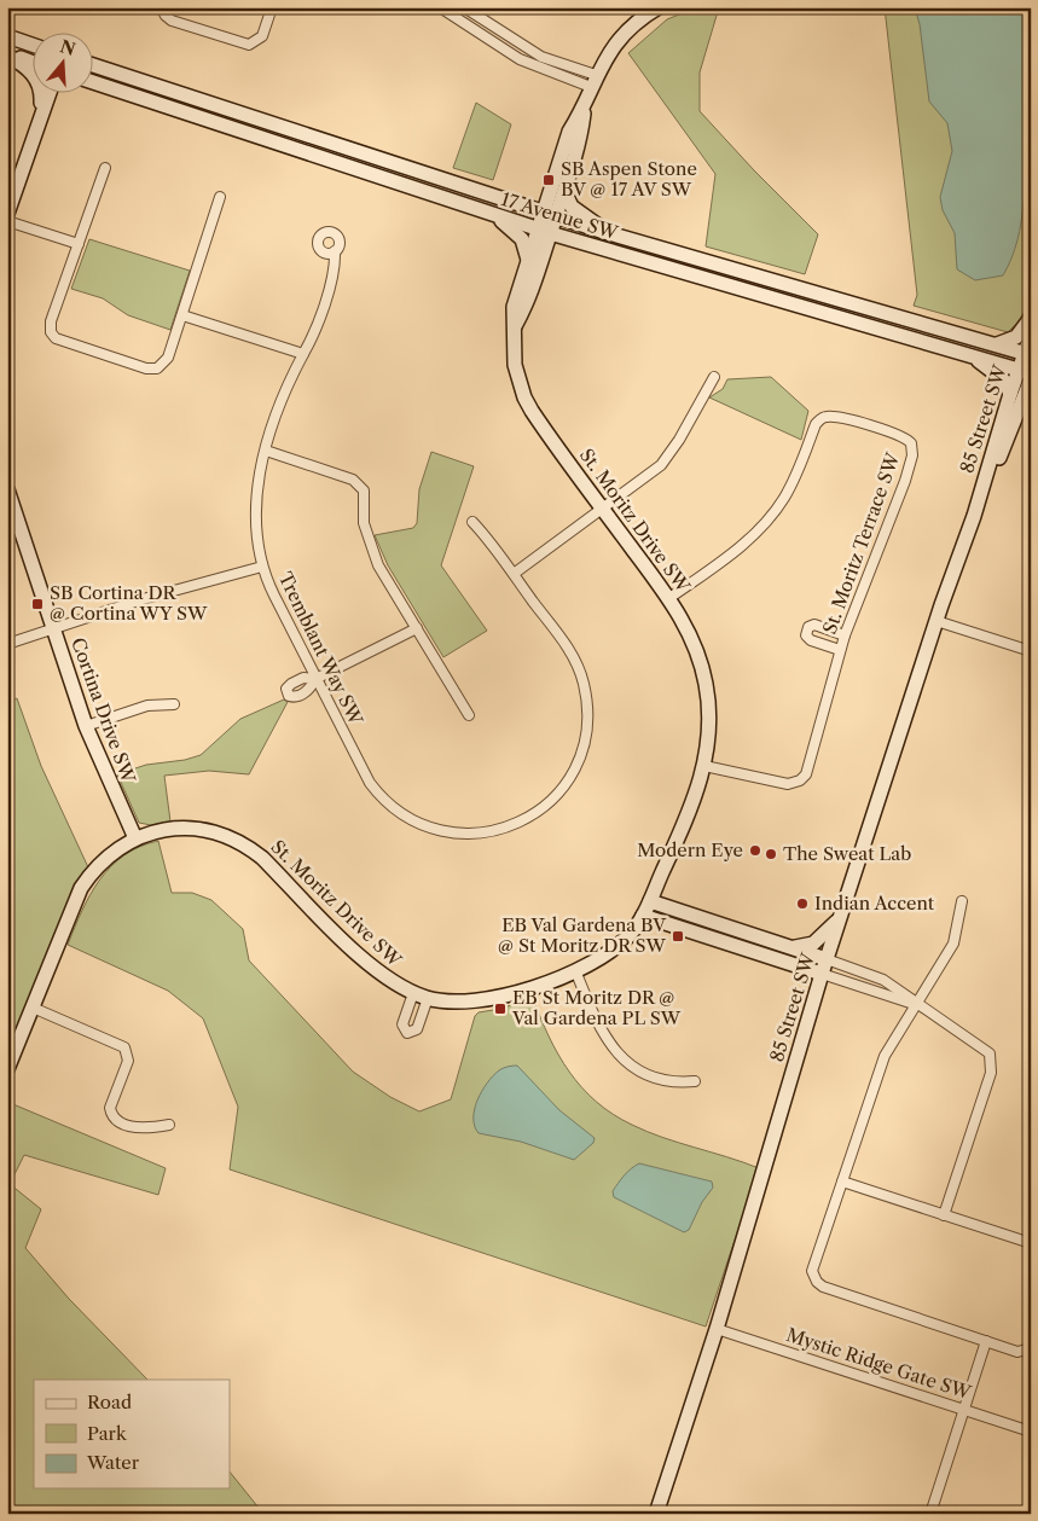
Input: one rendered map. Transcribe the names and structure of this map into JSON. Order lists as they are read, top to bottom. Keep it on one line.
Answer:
{"streets":{"street":["17 Avenue SW","85 Street SW","St. Moritz Drive SW","St. Moritz Terrace SW","Tremblant Way SW","Cortina Drive SW","Mystic Ridge Gate SW"]},"crossings":[["17 Avenue SW","85 Street SW"],["17 Avenue SW","St. Moritz Drive SW"],["85 Street SW","Mystic Ridge Gate SW"],["St. Moritz Drive SW","St. Moritz Terrace SW"],["St. Moritz Drive SW","Cortina Drive SW"]],"places":{"transit":["SB Aspen Stone BV @ 17 AV SW","SB Cortina DR @ Cortina WY SW","EB Val Gardena BV @ St Moritz DR SW","EB St Moritz DR @ Val Gardena PL SW"],"other":["Modern Eye","The Sweat Lab","Indian Accent"]},"legend":["Road","Park","Water"],"north":"top"}
